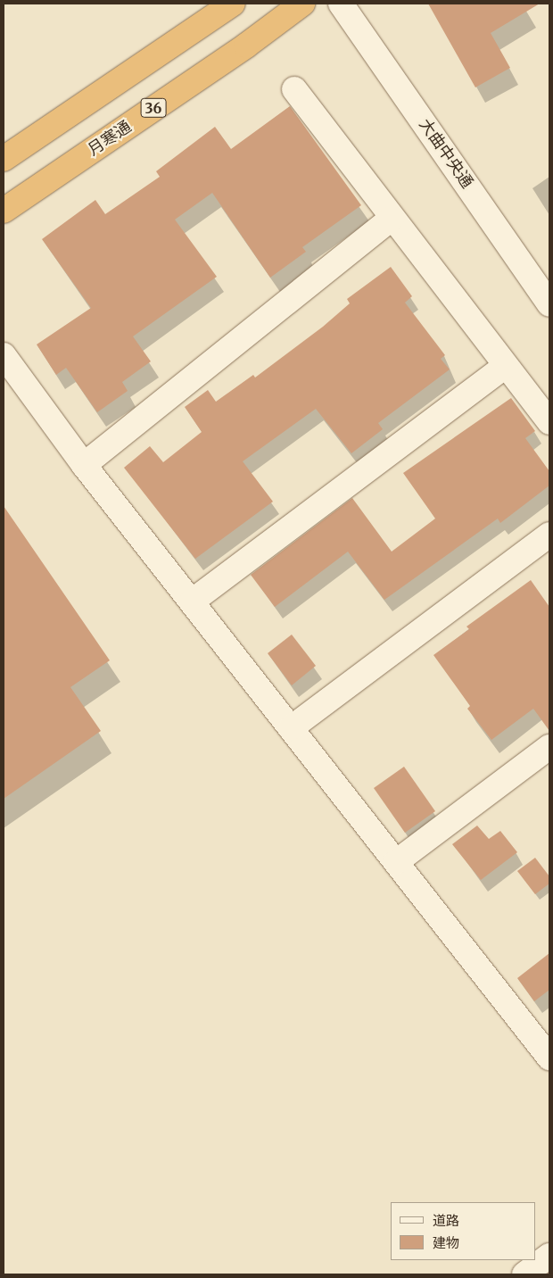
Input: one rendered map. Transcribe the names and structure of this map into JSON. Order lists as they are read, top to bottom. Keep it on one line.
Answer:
{"streets":{"highway":["36","月寒通"],"street":["大曲中央通"]},"legend":["道路","建物"]}
